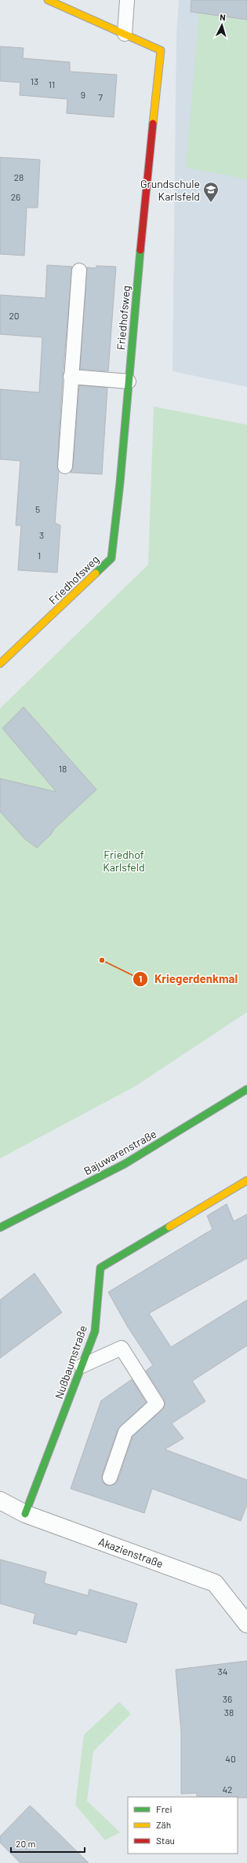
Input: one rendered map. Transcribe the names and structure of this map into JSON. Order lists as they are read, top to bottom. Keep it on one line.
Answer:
{"streets":{"street":["Friedhofsweg","Bajuwarenstraße","Nußbaumstraße","Akazienstraße"]},"crossings":[["Nußbaumstraße","Akazienstraße"]],"parks":["Friedhof Karlsfeld"],"places":{"school or university":["Grundschule Karlsfeld"],"other":["Kriegerdenkmal"]},"house_numbers":["13","11","9","7","28","26","20","5","3","1","18","34","36","38","40","42"],"legend":["Frei","Zäh","Stau"],"scale_bar":"20 m","north":"top"}
